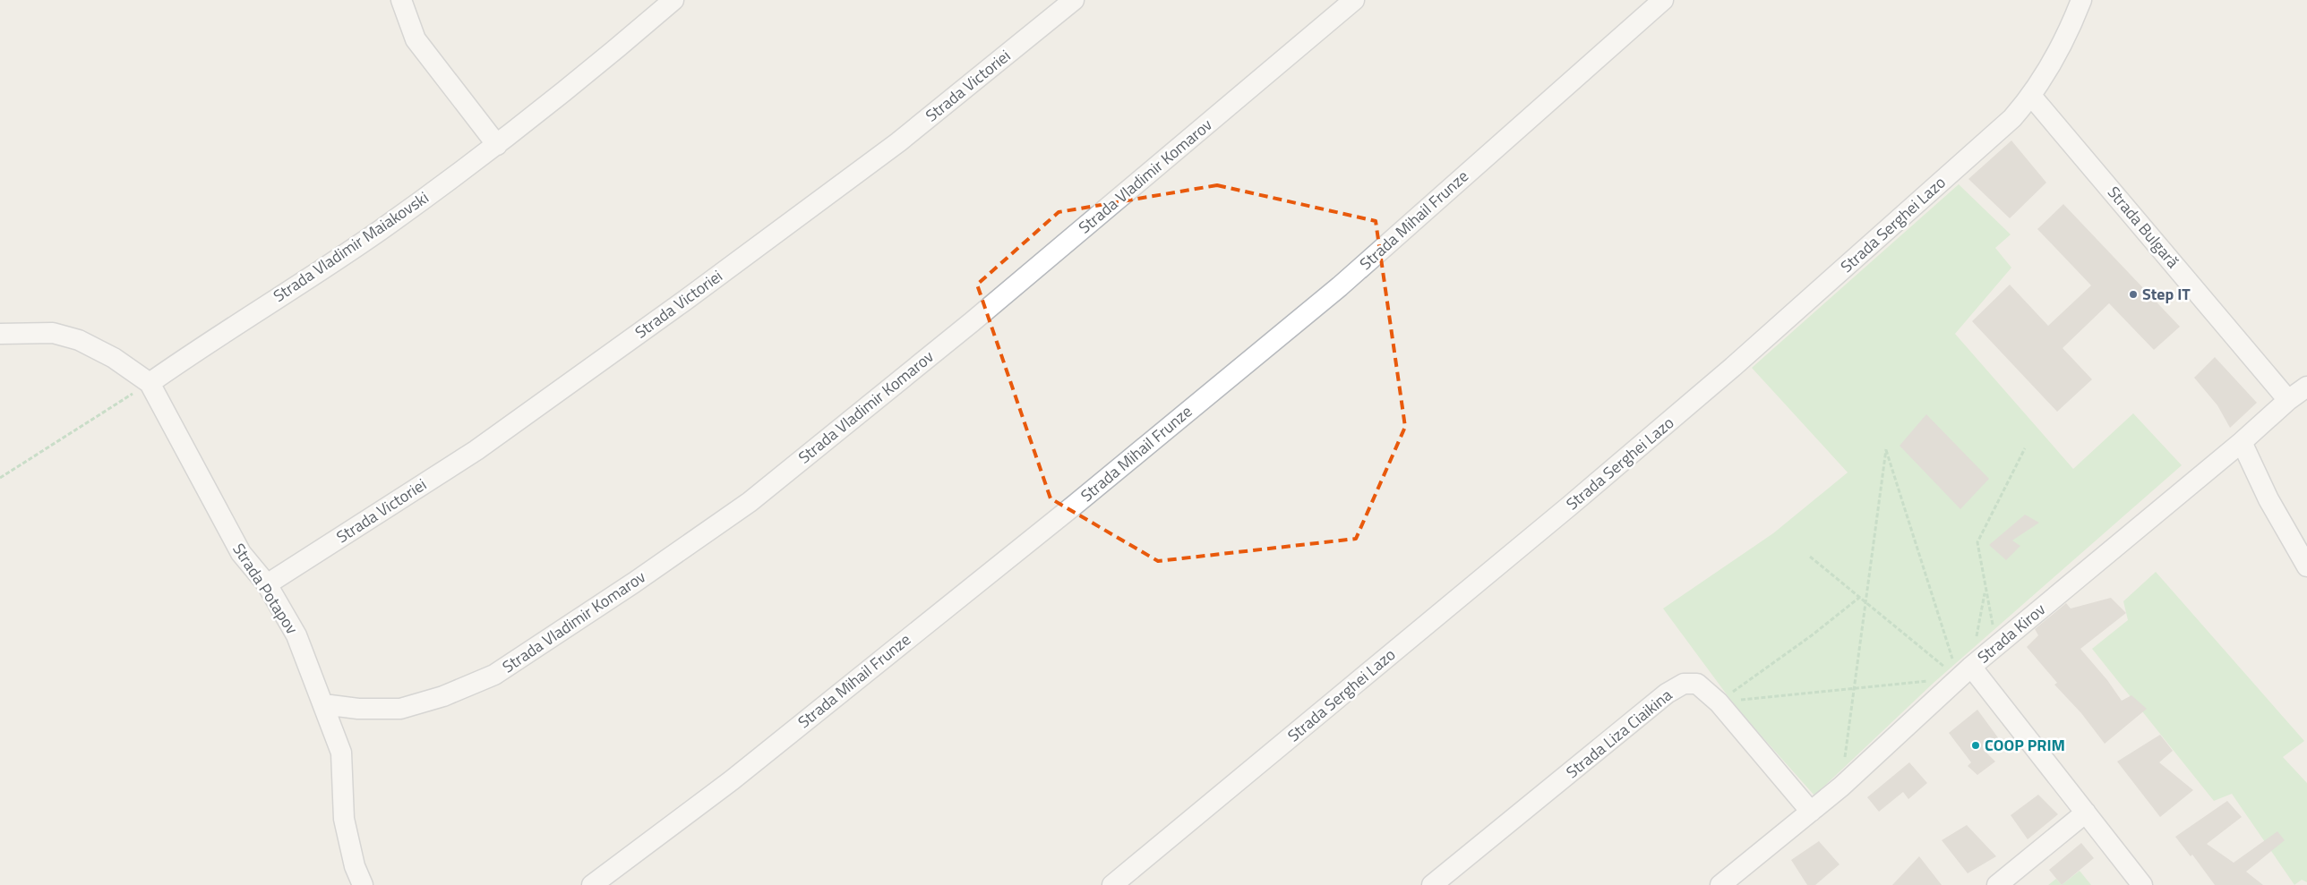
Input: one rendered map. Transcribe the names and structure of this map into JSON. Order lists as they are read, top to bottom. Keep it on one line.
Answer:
{"streets":{"street":["Strada Victoriei","Strada Vladimir Komarov","Strada Mihail Frunze","Strada Serghei Lazo","Strada Bulgară","Strada Vladimir Maiakovski","Strada Potapov","Strada Kirov","Strada Liza Ciaikina"]},"crossings":[["Strada Victoriei","Strada Potapov"],["Strada Vladimir Komarov","Strada Potapov"],["Strada Serghei Lazo","Strada Bulgară"],["Strada Bulgară","Strada Kirov"],["Strada Vladimir Maiakovski","Strada Potapov"],["Strada Kirov","Strada Liza Ciaikina"]],"places":["Step IT","COOP PRIM"]}
